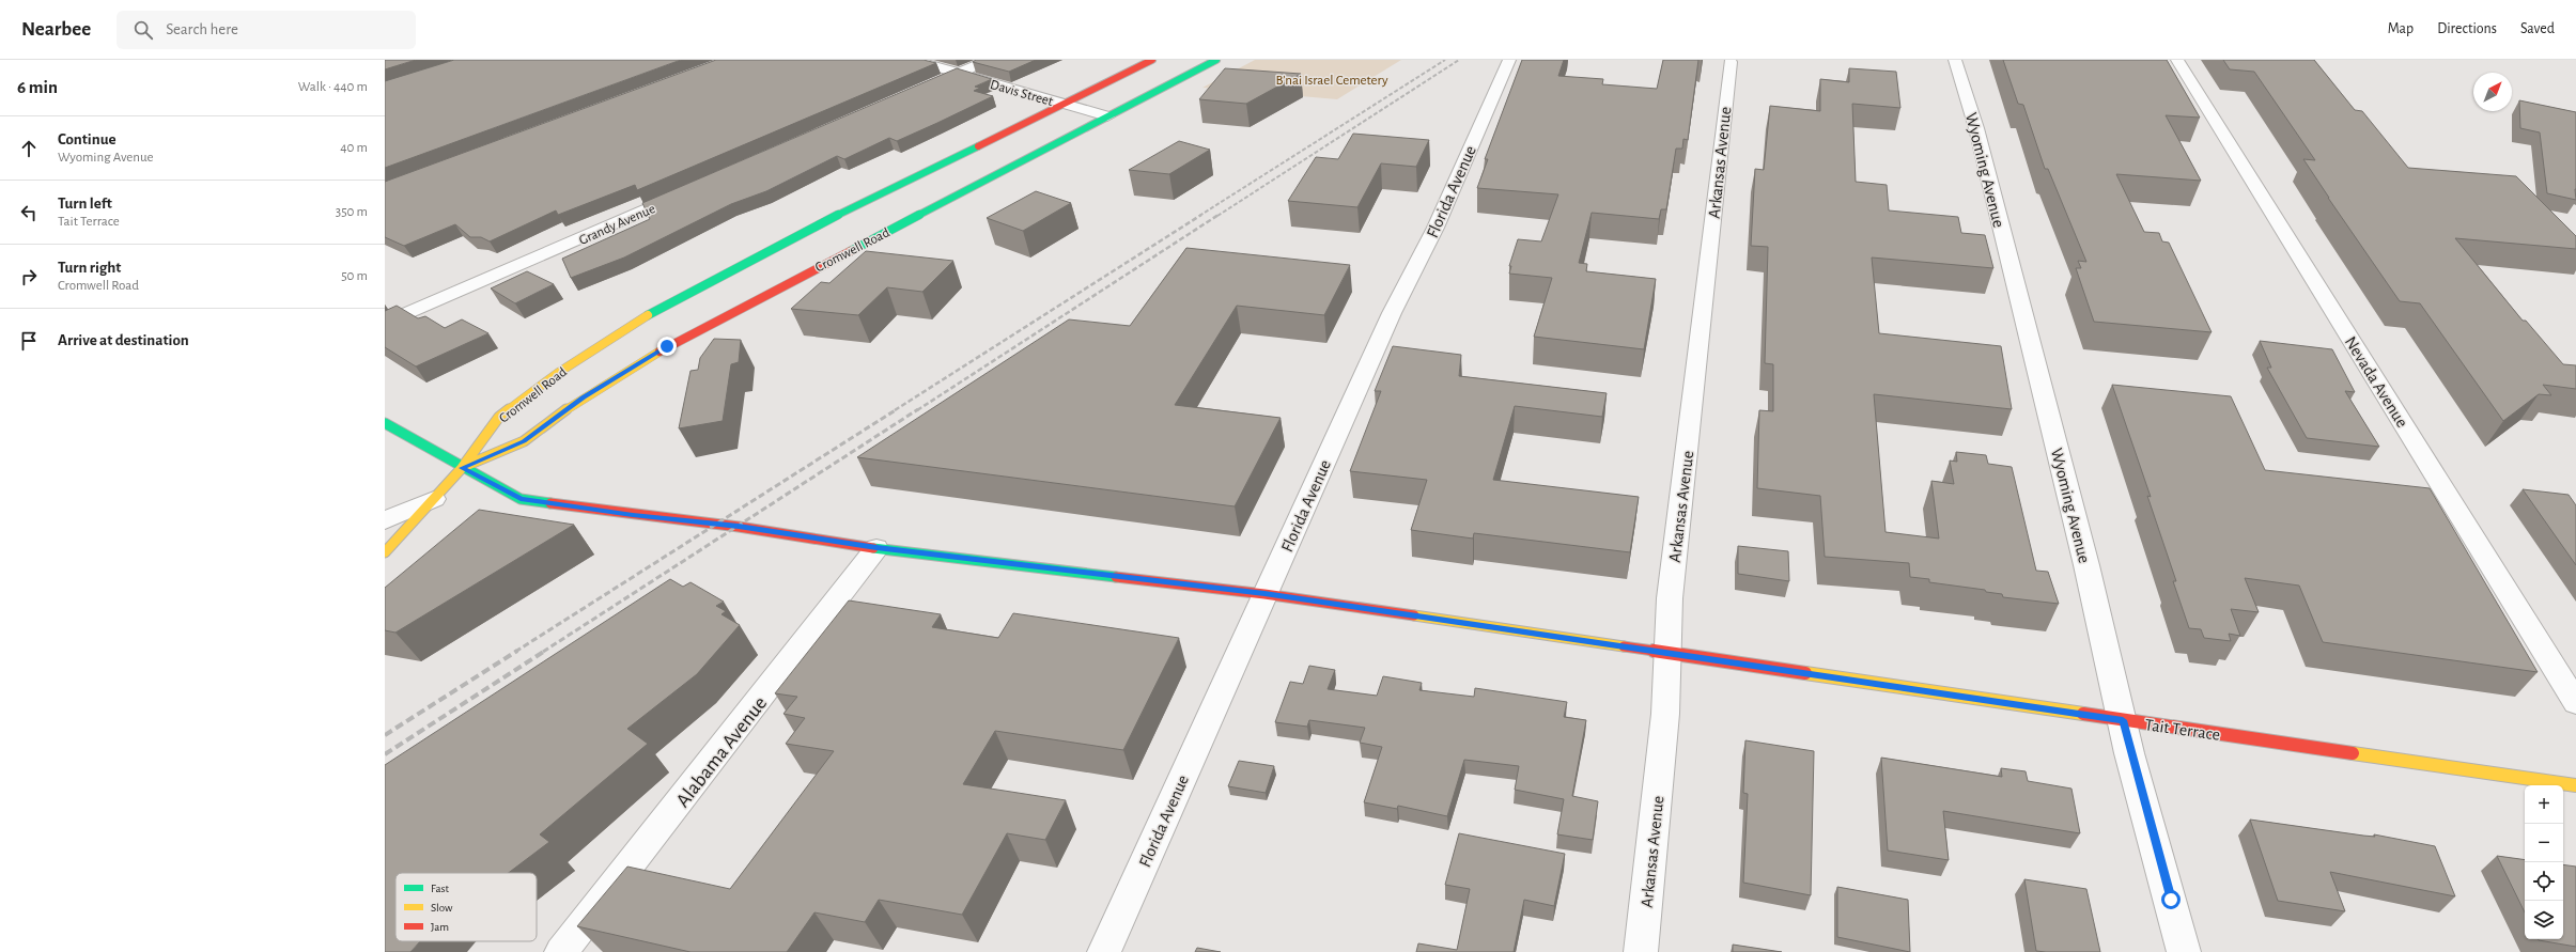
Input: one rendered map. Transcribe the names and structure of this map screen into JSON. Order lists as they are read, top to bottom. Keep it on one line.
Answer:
{"streets":{"street":["Davis Street","Arkansas Avenue","Wyoming Avenue","Florida Avenue","Grandy Avenue","Cromwell Road","Nevada Avenue","Tait Terrace","Alabama Avenue"]},"crossings":[["Davis Street","Cromwell Road"],["Arkansas Avenue","Tait Terrace"],["Wyoming Avenue","Tait Terrace"],["Florida Avenue","Tait Terrace"],["Cromwell Road","Tait Terrace"],["Tait Terrace","Alabama Avenue"]],"parks":["B’nai Israel Cemetery"],"legend":["Fast","Slow","Jam"],"north":"top right","page":{"header":"Nearbee","search":"Search here","nav":["Map","Directions","Saved"],"heading":["6 min","Walk · 440 m"],"list":[["Continue","Wyoming Avenue","40 m"],["Turn left","Tait Terrace","350 m"],["Turn right","Cromwell Road","50 m"],"Arrive at destination"],"map_buttons":["+","−"]}}
